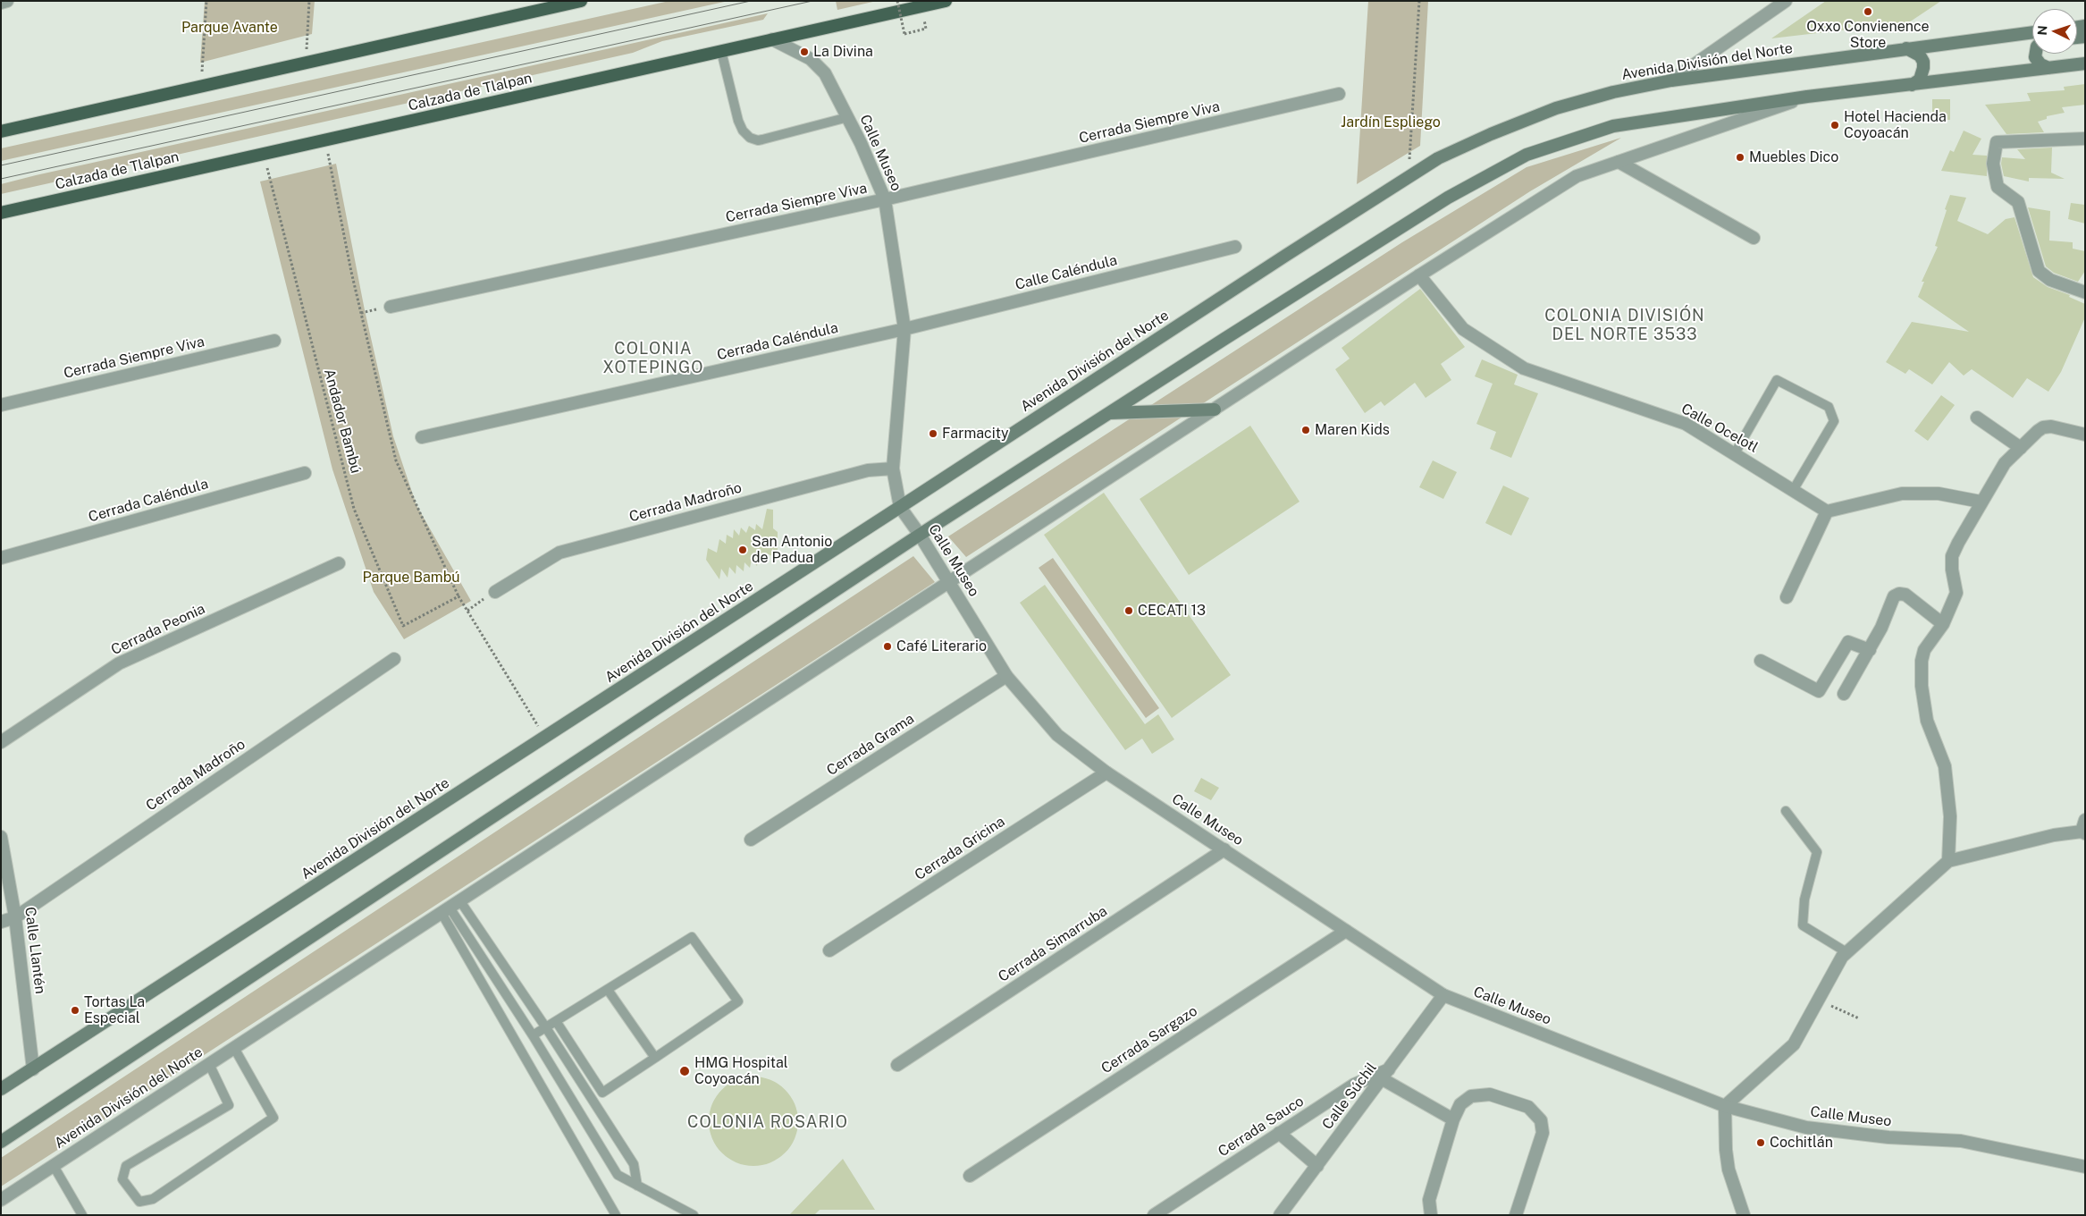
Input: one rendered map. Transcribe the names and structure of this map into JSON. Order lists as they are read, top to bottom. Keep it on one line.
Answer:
{"streets":{"highway":["Calzada de Tlalpan"],"main road":["Avenida División del Norte"],"street":["Cerrada Siempre Viva","Calle Museo","Calle Caléndula","Cerrada Caléndula","Calle Ocelotl","Cerrada Madroño","Cerrada Peonia","Cerrada Grama","Cerrada Gricina","Cerrada Simarruba","Calle Llantén","Cerrada Sargazo","Calle Súchil","Cerrada Sauco"],"path":["Andador Bambú"]},"crossings":[["Avenida División del Norte","Calle Museo"],["Avenida División del Norte","Calle Ocelotl"],["Avenida División del Norte","Calle Llantén"],["Calzada de Tlalpan","Calle Museo"],["Calzada de Tlalpan","Andador Bambú"],["Cerrada Siempre Viva","Calle Museo"],["Calle Museo","Calle Caléndula"],["Calle Museo","Cerrada Caléndula"],["Calle Museo","Cerrada Madroño"],["Calle Museo","Cerrada Grama"],["Calle Museo","Cerrada Gricina"],["Calle Museo","Cerrada Simarruba"],["Calle Museo","Cerrada Sargazo"],["Calle Museo","Calle Súchil"],["Calle Caléndula","Cerrada Caléndula"],["Cerrada Madroño","Calle Llantén"],["Calle Súchil","Cerrada Sauco"]],"districts":["COLONIA DIVISIÓN DEL NORTE 3533","COLONIA XOTEPINGO","COLONIA ROSARIO"],"parks":["Parque Avante","Jardín Espliego","Parque Bambú"],"places":["Oxxo Convienence Store","La Divina","Hotel Hacienda Coyoacán","Muebles Dico","Maren Kids","Farmacity","San Antonio de Padua","CECATI 13","Café Literario","Tortas La Especial","HMG Hospital Coyoacán","Cochitlán"],"north":"left"}
